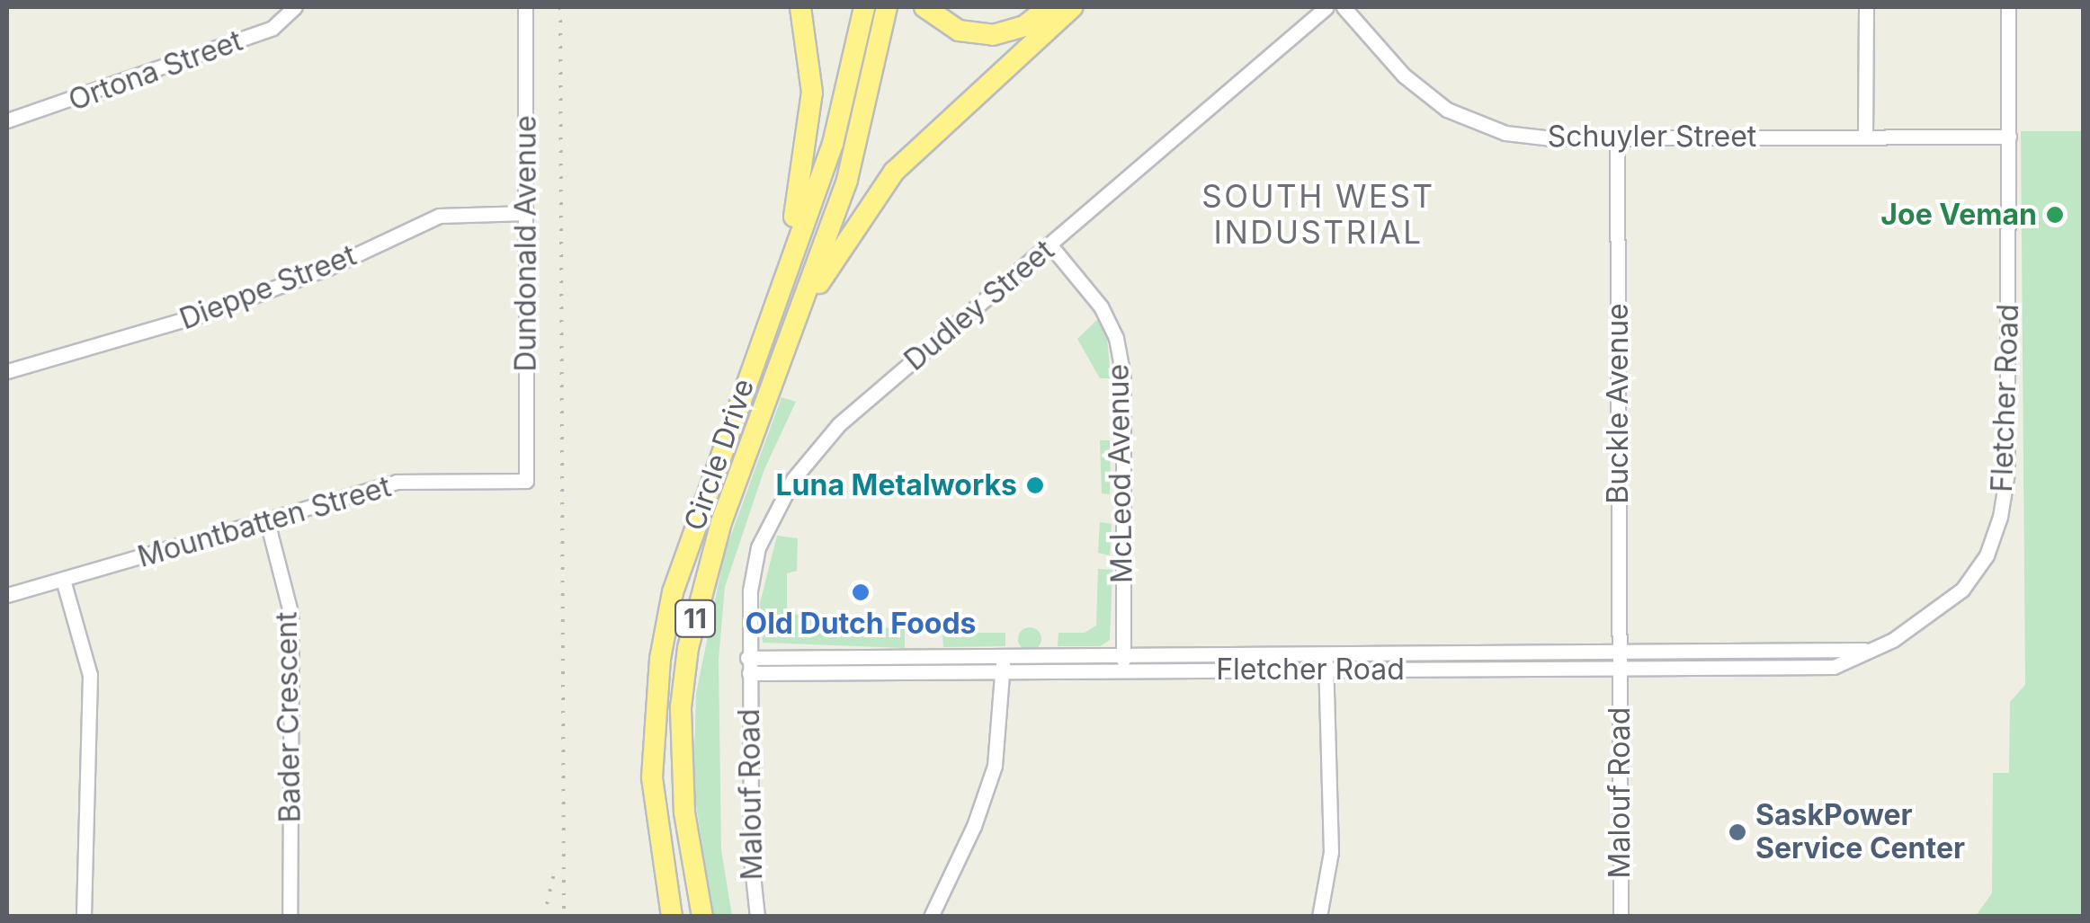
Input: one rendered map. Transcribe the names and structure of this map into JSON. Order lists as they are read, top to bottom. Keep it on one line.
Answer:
{"streets":{"highway":["Circle Drive","11"],"street":["Ortona Street","Schuyler Street","Dundonald Avenue","Dieppe Street","Dudley Street","Fletcher Road","Buckle Avenue","McLeod Avenue","Mountbatten Street","Bader Crescent","Malouf Road"]},"crossings":[["Schuyler Street","Fletcher Road"],["Schuyler Street","Buckle Avenue"],["Dundonald Avenue","Dieppe Street"],["Dundonald Avenue","Mountbatten Street"],["Dudley Street","Fletcher Road"],["Dudley Street","McLeod Avenue"],["Dudley Street","Malouf Road"],["Fletcher Road","Buckle Avenue"],["Fletcher Road","McLeod Avenue"],["Fletcher Road","Malouf Road"],["Buckle Avenue","Malouf Road"],["Mountbatten Street","Bader Crescent"]],"districts":["SOUTH WEST INDUSTRIAL"],"places":["Joe Veman","Luna Metalworks","Old Dutch Foods","SaskPower Service Center"]}
